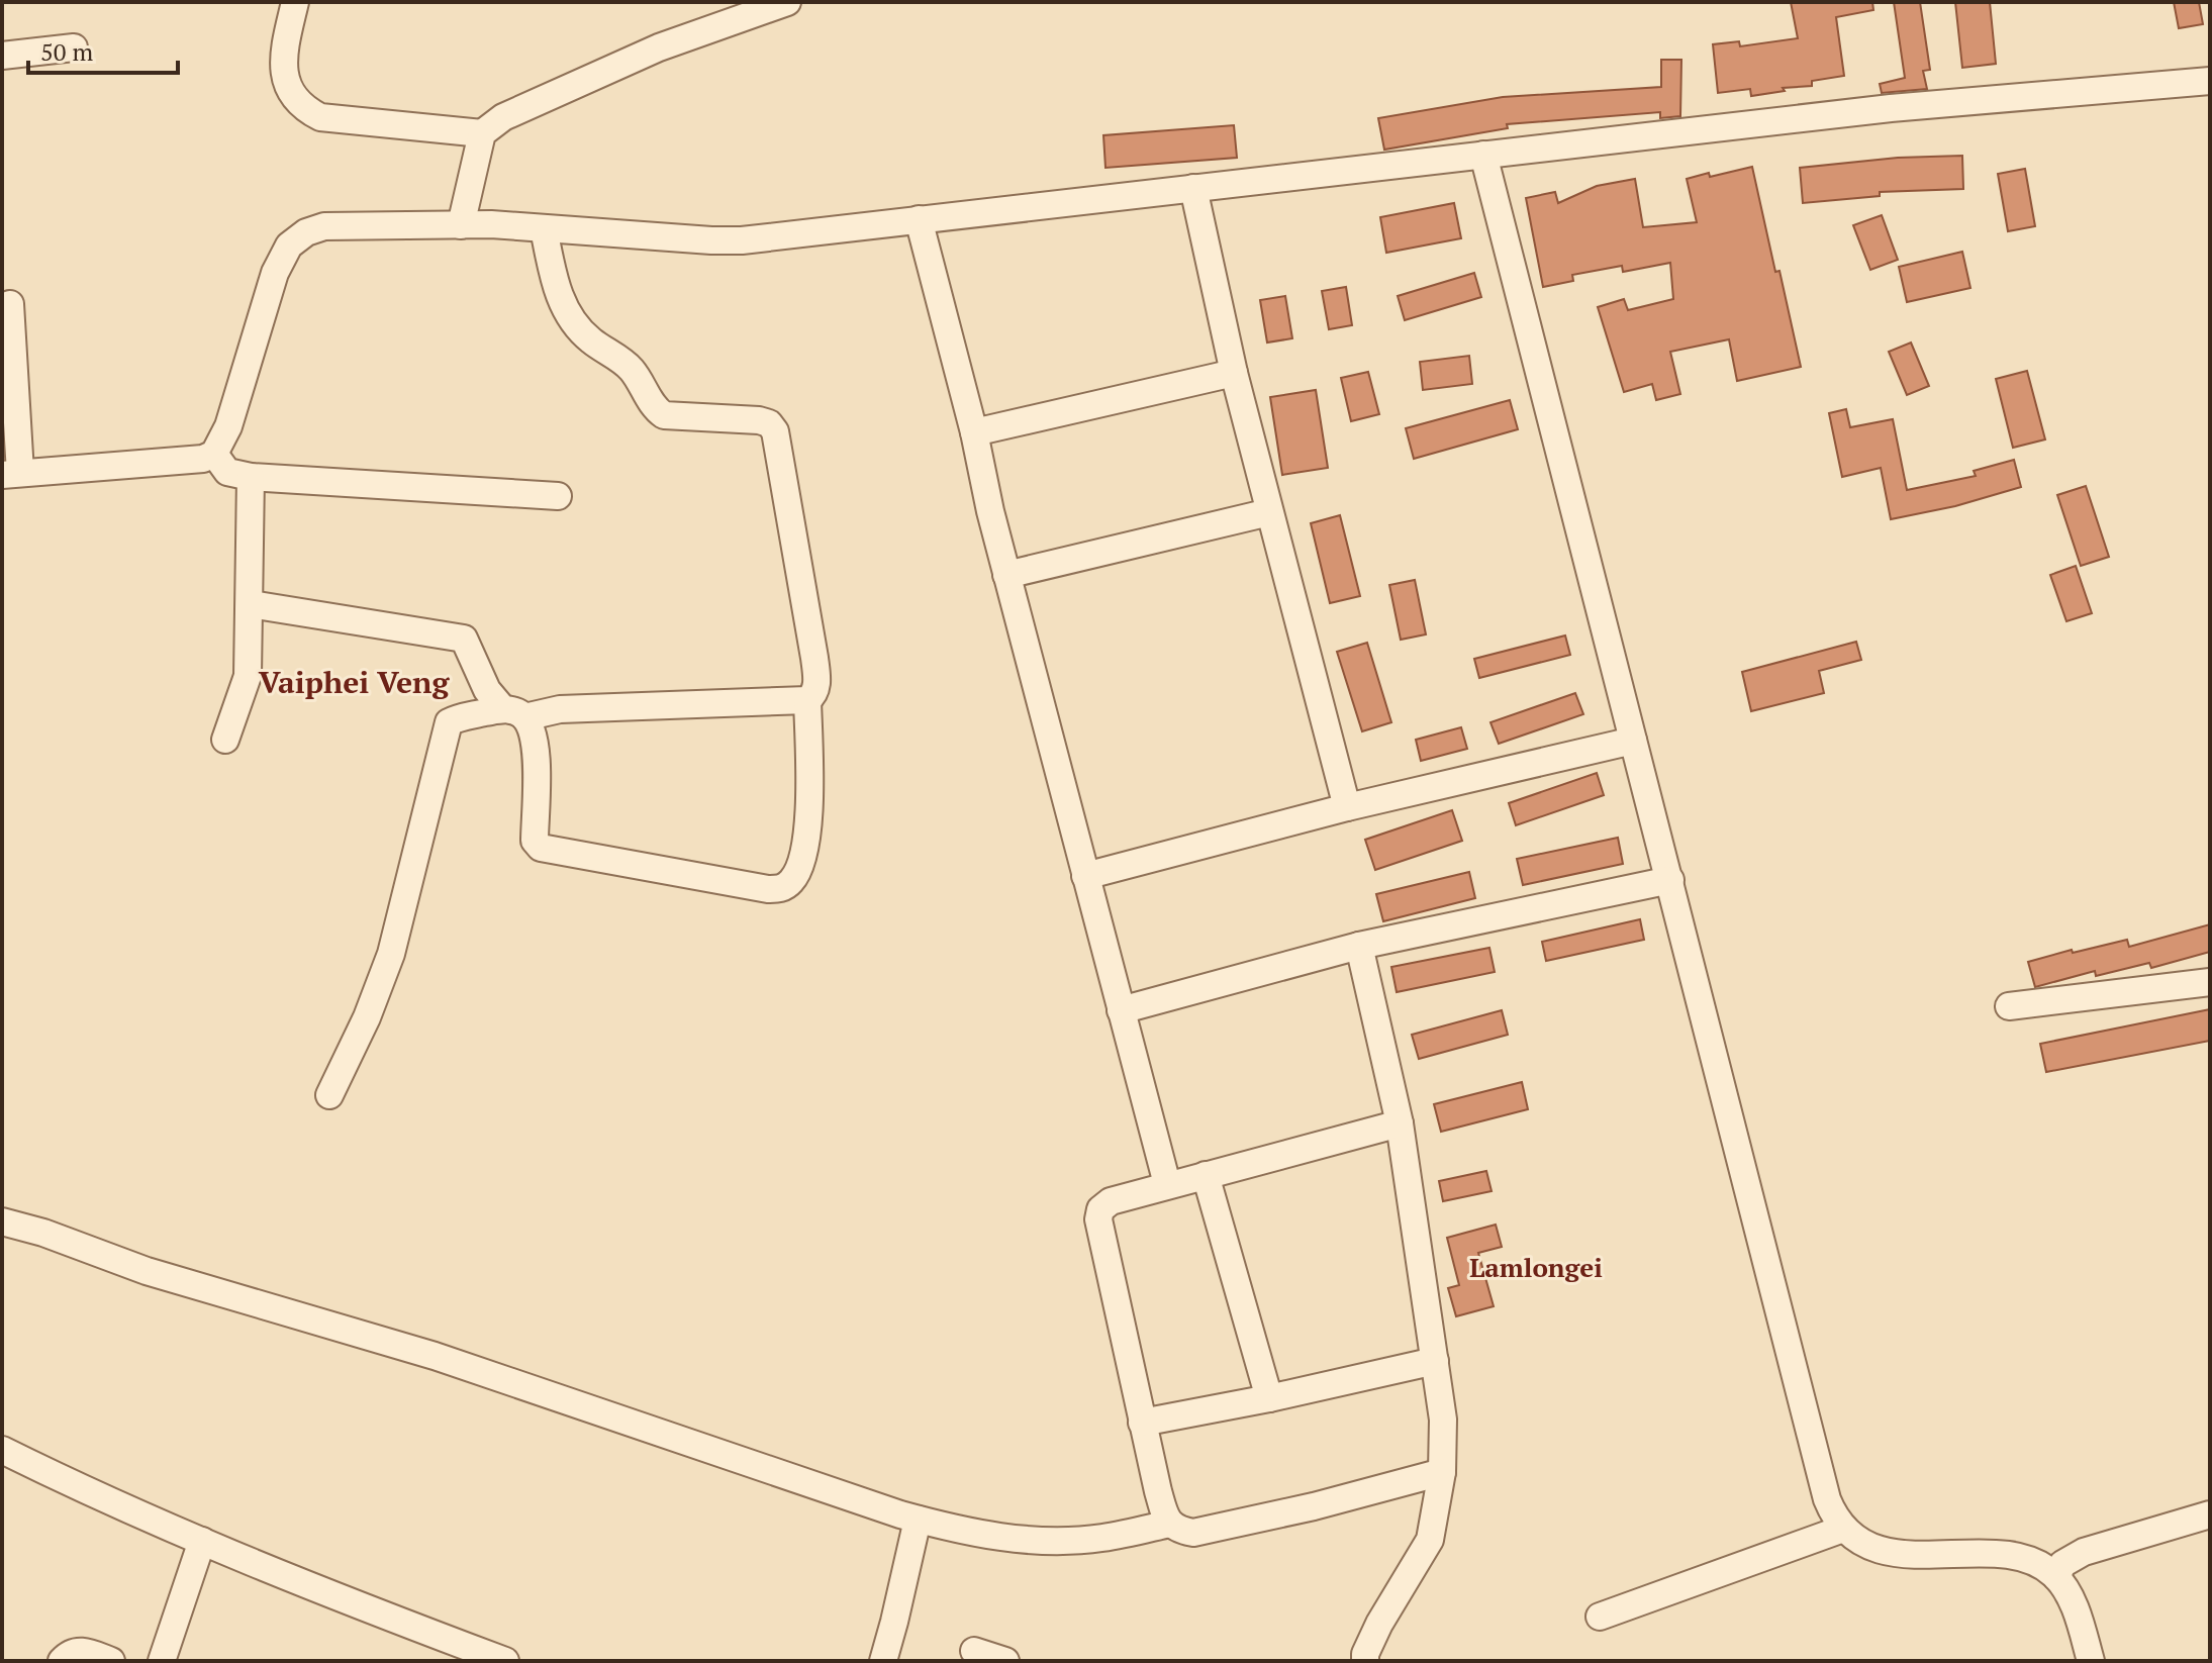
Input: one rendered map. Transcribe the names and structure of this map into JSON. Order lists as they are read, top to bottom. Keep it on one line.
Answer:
{"districts":["Vaiphei Veng","Lamlongei"],"scale_bar":"50 m"}
